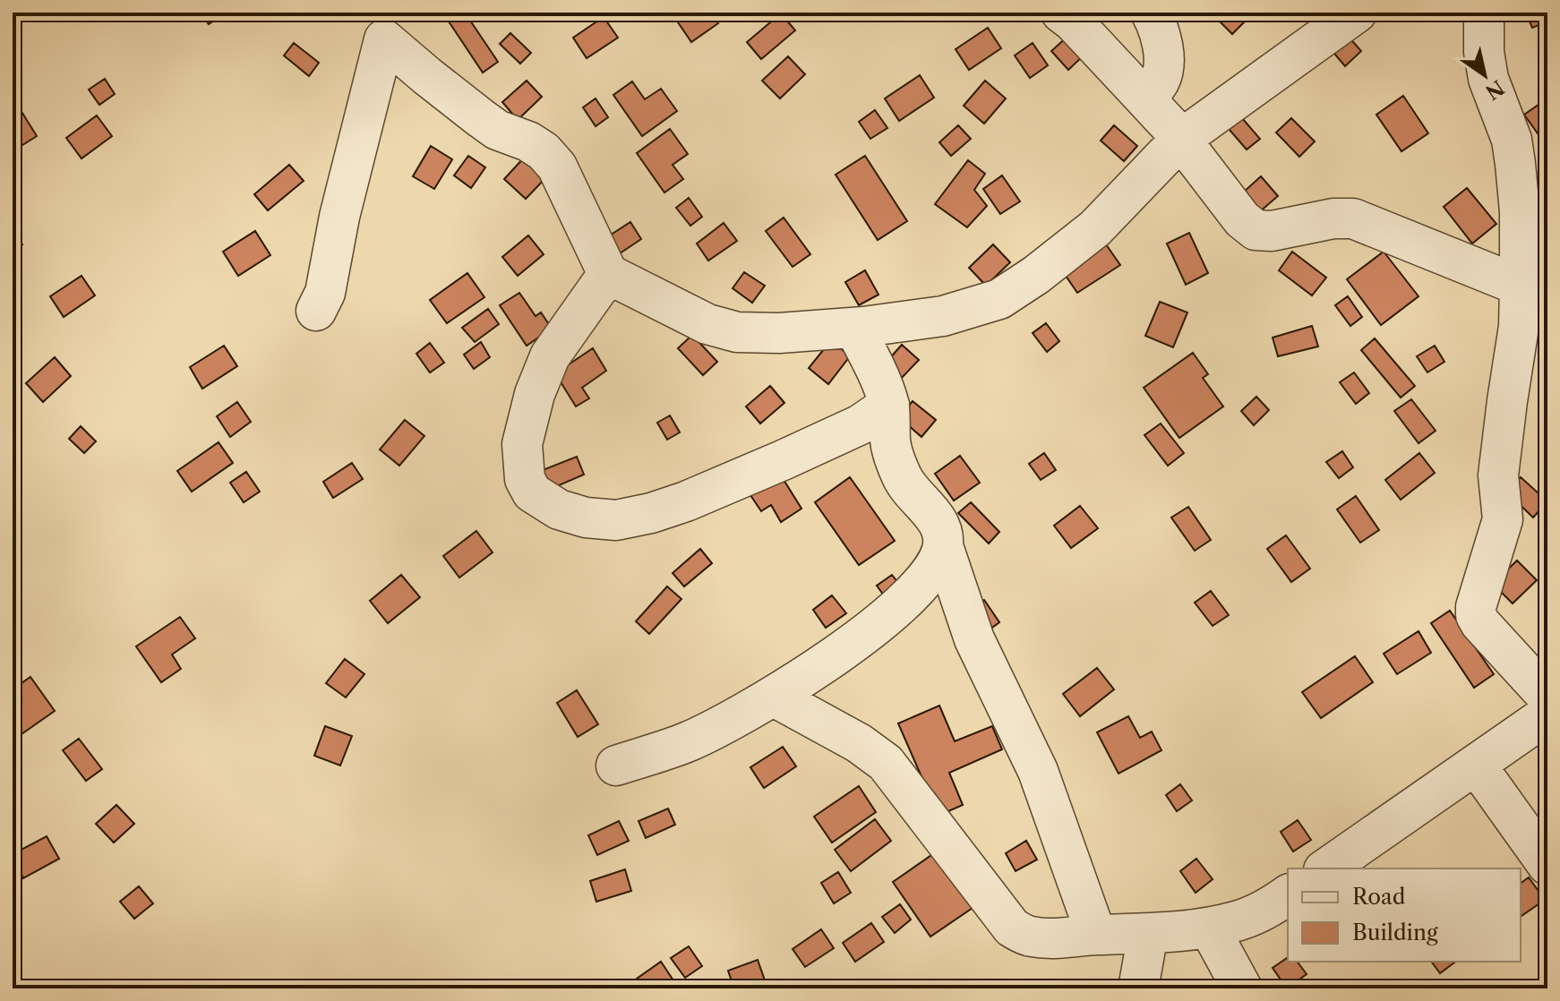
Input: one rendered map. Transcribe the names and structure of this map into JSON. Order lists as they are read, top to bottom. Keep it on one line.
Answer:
{"legend":["Road","Building"],"north":"bottom right"}
